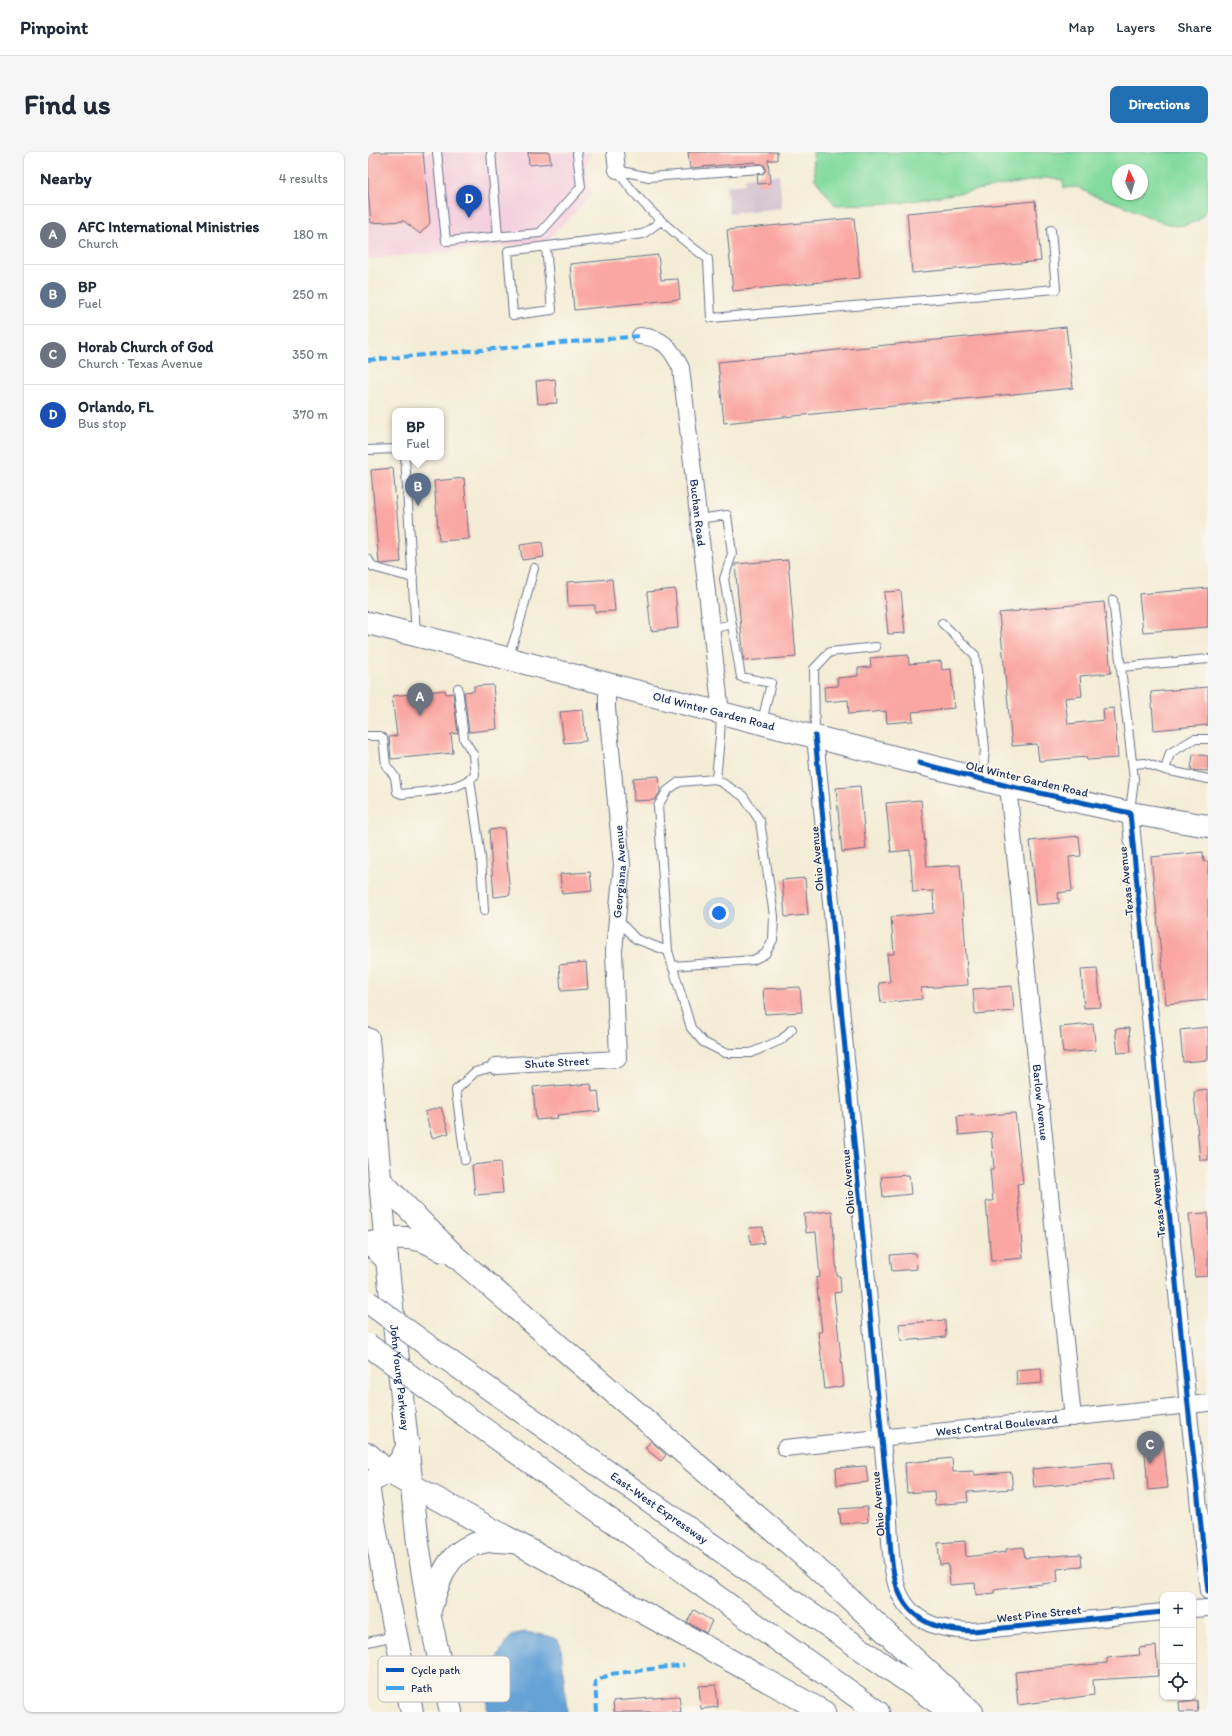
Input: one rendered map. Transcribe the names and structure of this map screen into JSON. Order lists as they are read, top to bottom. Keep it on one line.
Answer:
{"streets":{"main road":["Old Winter Garden Road","John Young Parkway","East-West Expressway"],"street":["Buchan Road","Ohio Avenue","Georgiana Avenue","Texas Avenue","Shute Street","Barlow Avenue","West Central Boulevard","West Pine Street"]},"crossings":[["Buchan Road","Old Winter Garden Road"],["Old Winter Garden Road","Ohio Avenue"],["Old Winter Garden Road","Georgiana Avenue"],["Old Winter Garden Road","Texas Avenue"],["Old Winter Garden Road","Barlow Avenue"],["Ohio Avenue","West Central Boulevard"],["Ohio Avenue","West Pine Street"],["Georgiana Avenue","Shute Street"],["Texas Avenue","West Central Boulevard"],["Barlow Avenue","West Central Boulevard"]],"legend":["Cycle path","Path"],"north":"top","page":{"header":"Pinpoint","nav":["Map","Layers","Share"],"buttons":"Directions","title":"Find us","heading":["Nearby","4 results"],"pins":["D","B","A","C"],"list":[{"mark":"A","name":"AFC International Ministries","note":"Church","value":"180 m"},{"mark":"B","name":"BP","note":"Fuel","value":"250 m"},{"mark":"C","name":"Horab Church of God","note":"Church · Texas Avenue","value":"350 m"},{"mark":"D","name":"Orlando, FL","note":"Bus stop","value":"370 m"}],"popup":["BP","Fuel"],"map_buttons":["+","−"]}}
